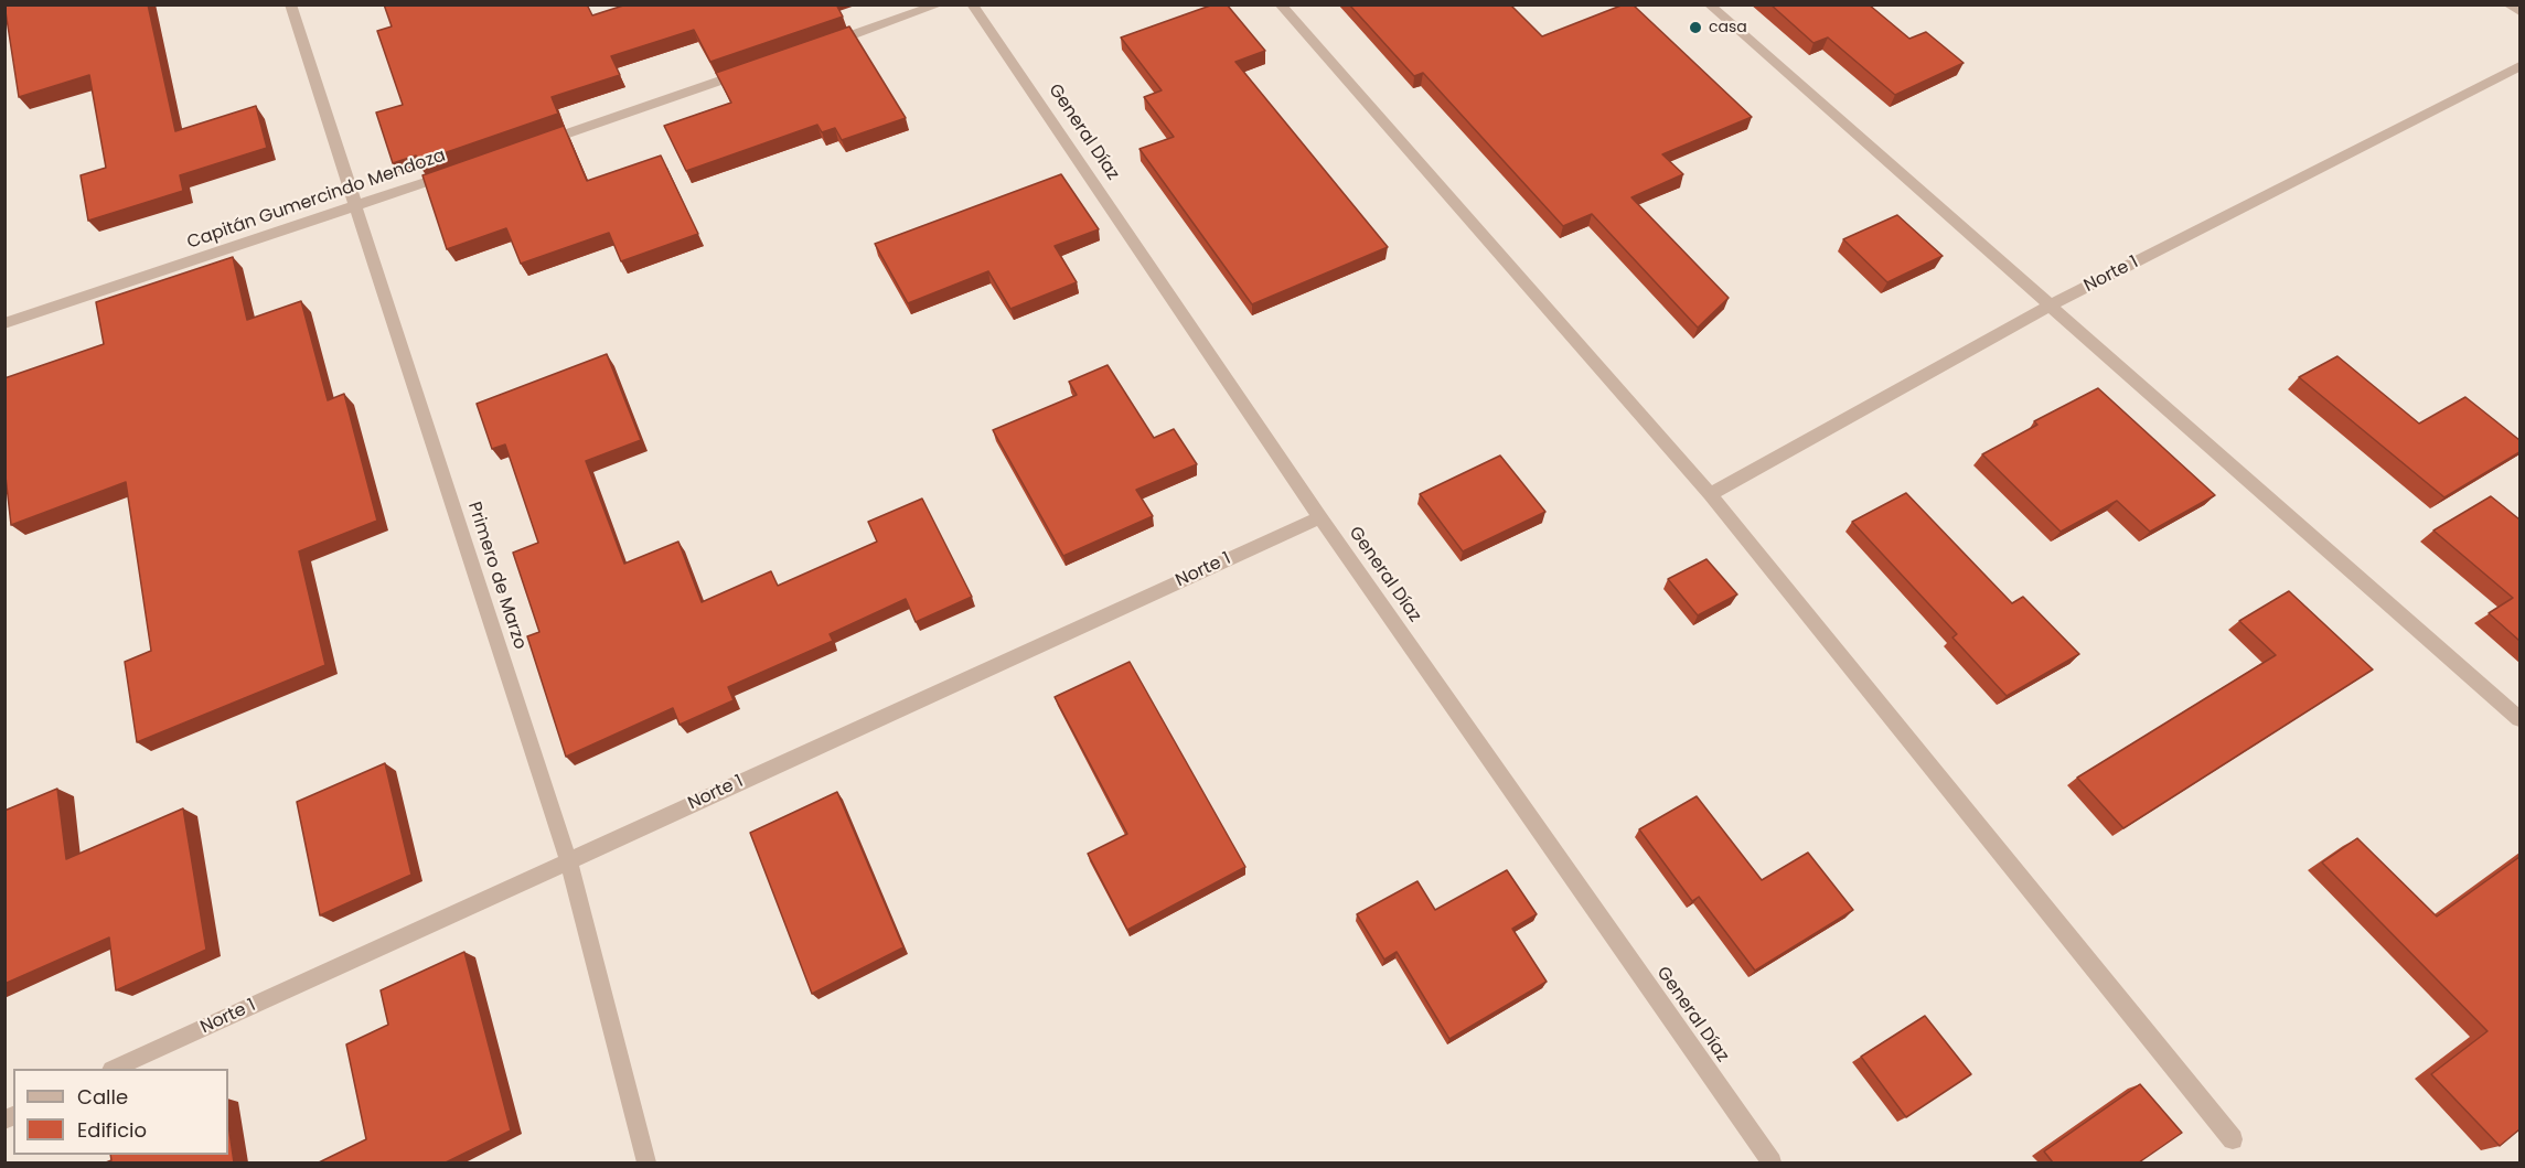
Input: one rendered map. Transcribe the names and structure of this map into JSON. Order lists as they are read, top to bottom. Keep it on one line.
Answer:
{"streets":{"street":["General Díaz","Capitán Gumercindo Mendoza","Norte 1","Primero de Marzo"]},"crossings":[["General Díaz","Norte 1"],["Capitán Gumercindo Mendoza","Primero de Marzo"],["Norte 1","Primero de Marzo"]],"places":["casa"],"legend":["Calle","Edificio"]}
